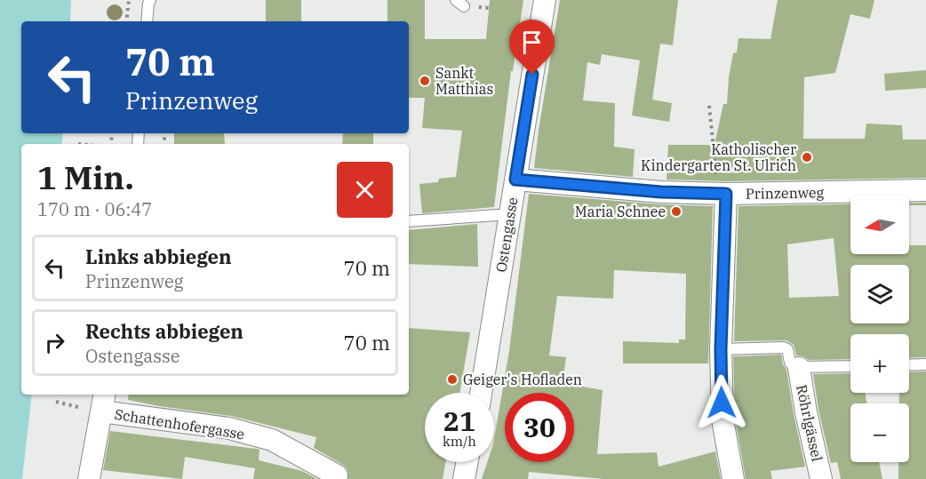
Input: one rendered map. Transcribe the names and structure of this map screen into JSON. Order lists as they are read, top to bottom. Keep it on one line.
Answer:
{"streets":{"street":["Prinzenweg","Ostengasse","Röhrlgässel","Schattenhofergasse"]},"crossings":[["Prinzenweg","Ostengasse"]],"places":["Sankt Matthias","Katholischer Kindergarten St. Ulrich","Maria Schnee","Geiger's Hofladen"],"north":"left","page":{"turn":["70 m","Prinzenweg"],"heading":["1 Min.","170 m · 06:47"],"map_buttons":["+","−"],"list":[{"name":"Links abbiegen","note":"Prinzenweg","value":"70 m"},{"name":"Rechts abbiegen","note":"Ostengasse","value":"70 m"}],"speed":"21 km/h","limit":"30"}}
